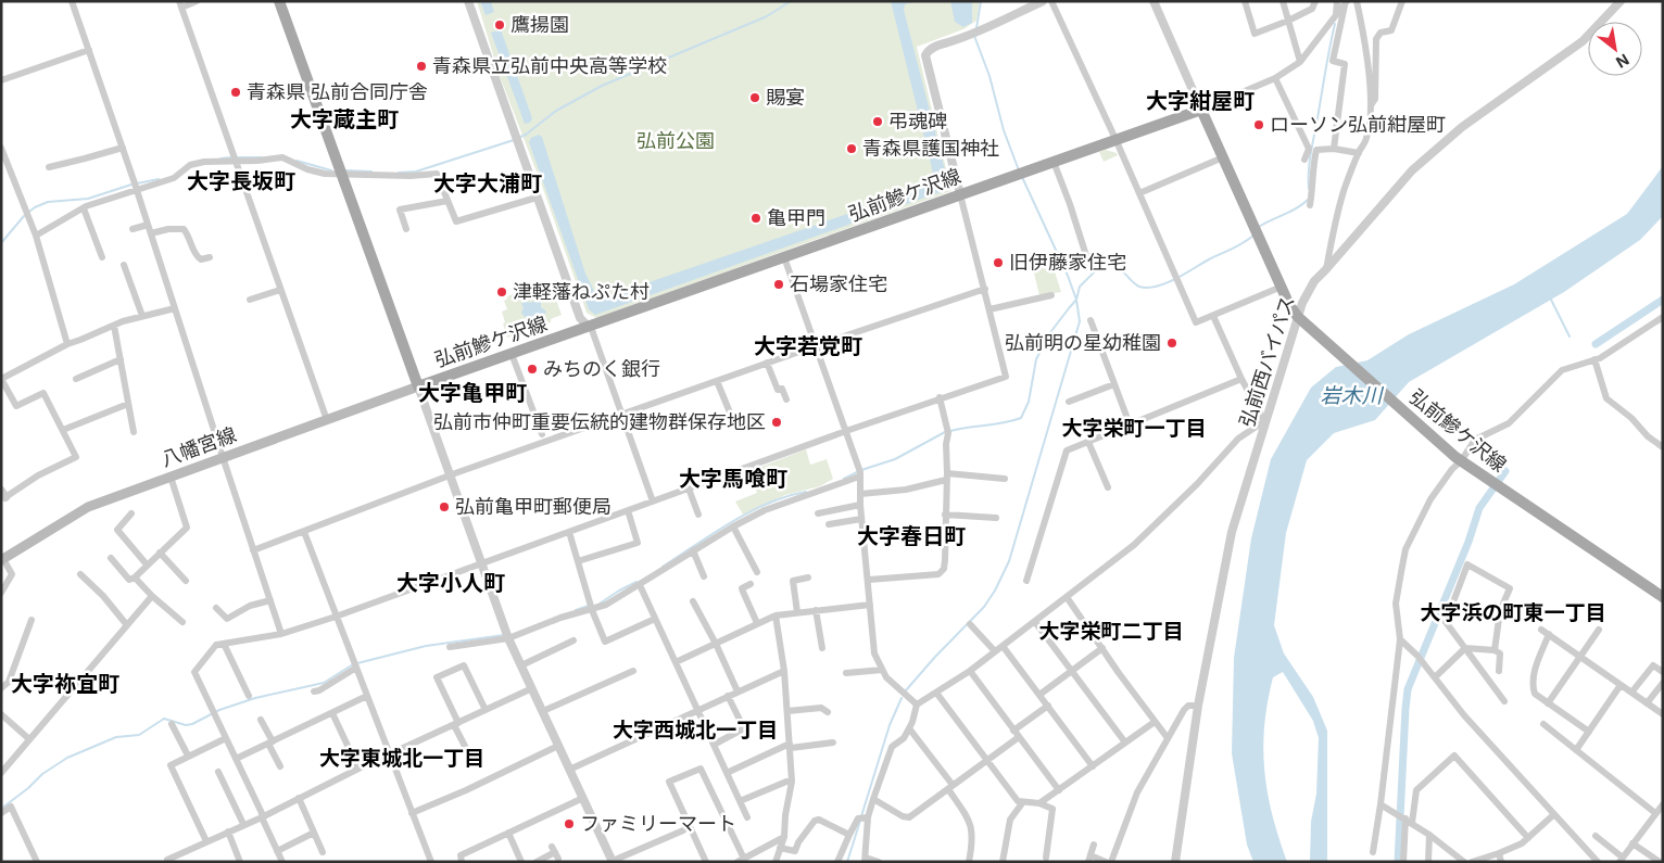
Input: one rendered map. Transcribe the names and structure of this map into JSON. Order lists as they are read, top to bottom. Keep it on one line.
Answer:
{"streets":{"main road":["弘前鰺ケ沢線","八幡宮線"],"street":["弘前西バイパス"]},"crossings":[["弘前鰺ケ沢線","弘前西バイパス"],["弘前鰺ケ沢線","八幡宮線"]],"districts":["大字紺屋町","大字蔵主町","大字長坂町","大字大浦町","大字若党町","大字亀甲町","大字栄町一丁目","大字馬喰町","大字春日町","大字小人町","大字浜の町東一丁目","大字栄町二丁目","大字祢宜町","大字西城北一丁目","大字東城北一丁目"],"water":["岩木川"],"parks":["弘前公園"],"places":["鷹揚園","青森県立弘前中央高等学校","青森県 弘前合同庁舎","賜宴","弔魂碑","ローソン弘前紺屋町","青森県護国神社","亀甲門","旧伊藤家住宅","石場家住宅","津軽藩ねぷた村","弘前明の星幼稚園","みちのく銀行","弘前市仲町重要伝統的建物群保存地区","弘前亀甲町郵便局","ファミリーマート"],"north":"bottom right"}
